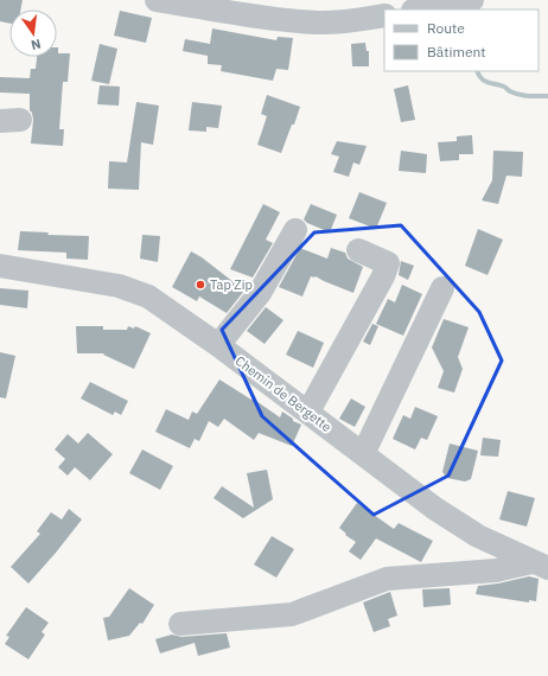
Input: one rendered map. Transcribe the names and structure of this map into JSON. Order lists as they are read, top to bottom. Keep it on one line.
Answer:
{"streets":{"street":["Chemin de Bergette"]},"places":["Tap Zip"],"legend":["Route","Bâtiment"],"north":"bottom"}
